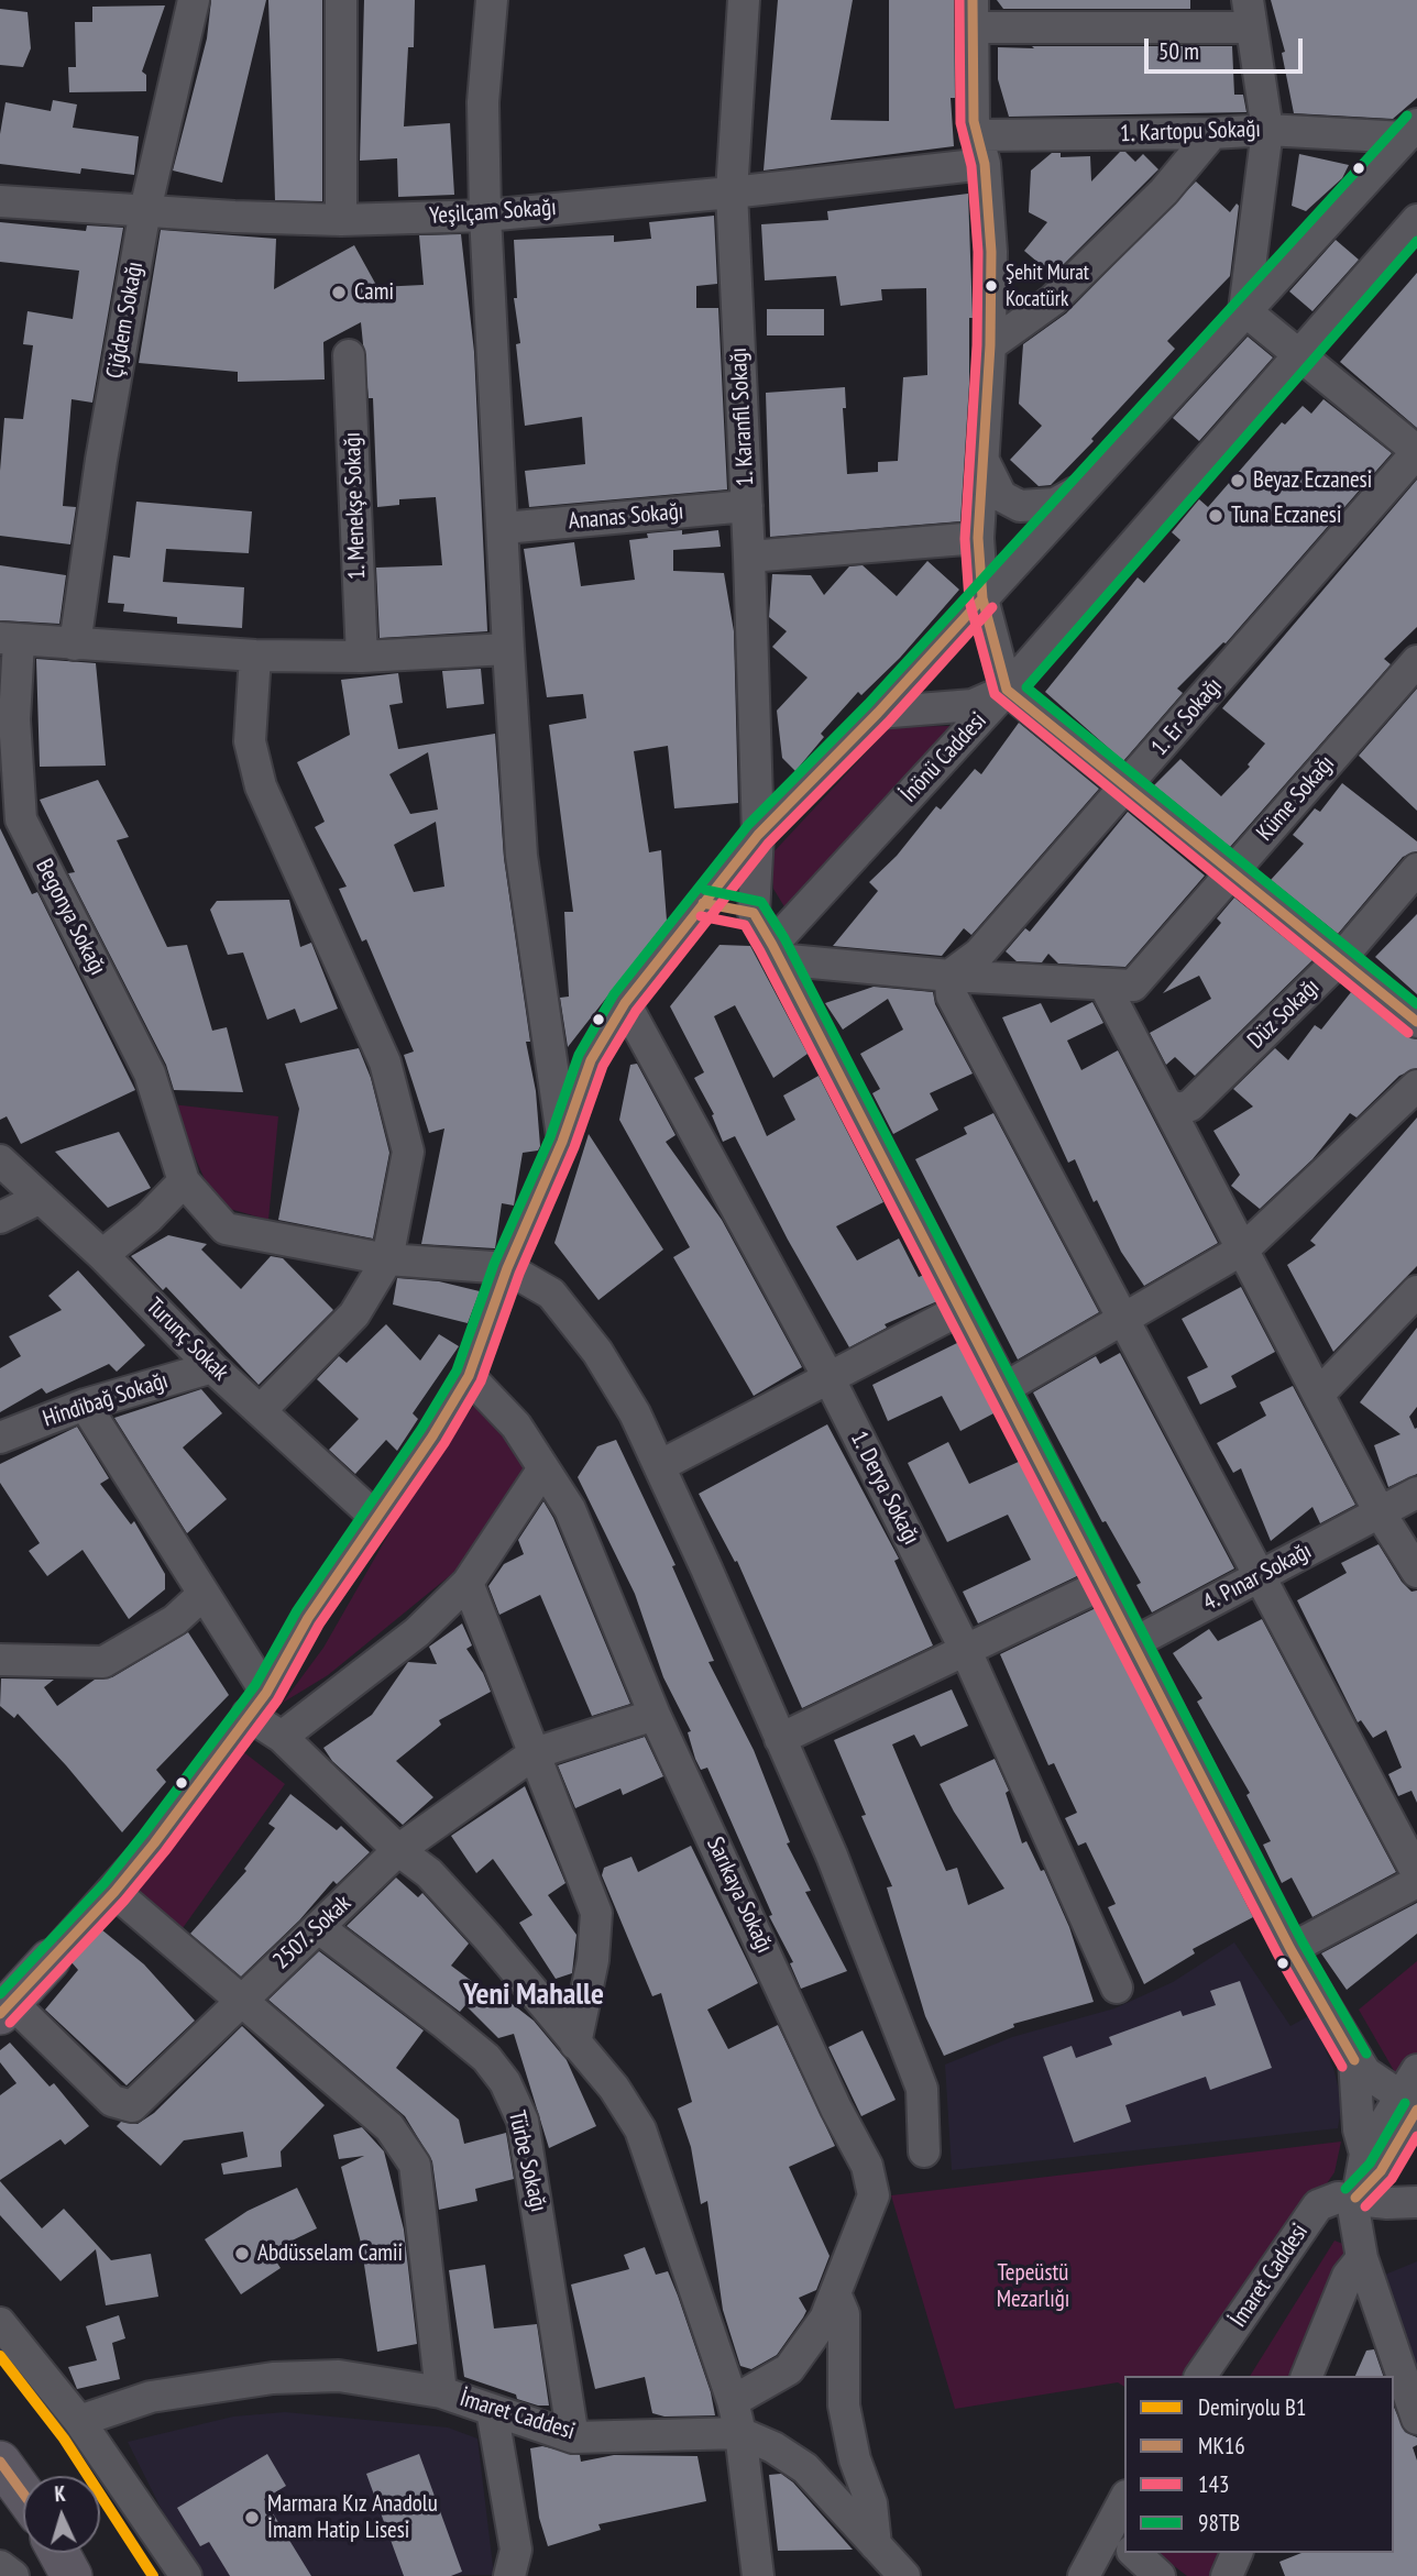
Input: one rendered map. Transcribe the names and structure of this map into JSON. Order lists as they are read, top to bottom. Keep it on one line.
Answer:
{"streets":{"street":["1. Kartopu Sokağı","Yeşilçam Sokağı","Çiğdem Sokağı","1. Karanfil Sokağı","1. Menekşe Sokağı","Ananas Sokağı","1. Er Sokağı","İnönü Caddesi","Küme Sokağı","Begonya Sokağı","Düz Sokağı","Turunç Sokak","Hindibağ Sokağı","1. Derya Sokağı","4. Pınar Sokağı","Sarıkaya Sokağı","2507. Sokak","Türbe Sokağı","İmaret Caddesi"]},"crossings":[["1. Kartopu Sokağı","Yeşilçam Sokağı"],["Yeşilçam Sokağı","Çiğdem Sokağı"],["Yeşilçam Sokağı","1. Karanfil Sokağı"],["1. Karanfil Sokağı","Ananas Sokağı"],["1. Er Sokağı","Küme Sokağı"],["İnönü Caddesi","Küme Sokağı"],["Turunç Sokak","Hindibağ Sokağı"],["Sarıkaya Sokağı","2507. Sokak"],["2507. Sokak","Türbe Sokağı"],["Türbe Sokağı","İmaret Caddesi"]],"districts":["Yeni Mahalle"],"parks":["Tepeüstü Mezarlığı"],"places":["Şehit Murat Kocatürk","Cami","Beyaz Eczanesi","Tuna Eczanesi","Abdüsselam Camii","Marmara Kız Anadolu İmam Hatip Lisesi"],"lines":["transit line MK16","transit line 143","transit line 98TB","rail line B1"],"legend":["Demiryolu B1","MK16","143","98TB"],"scale_bar":"50 m","north":"top"}
